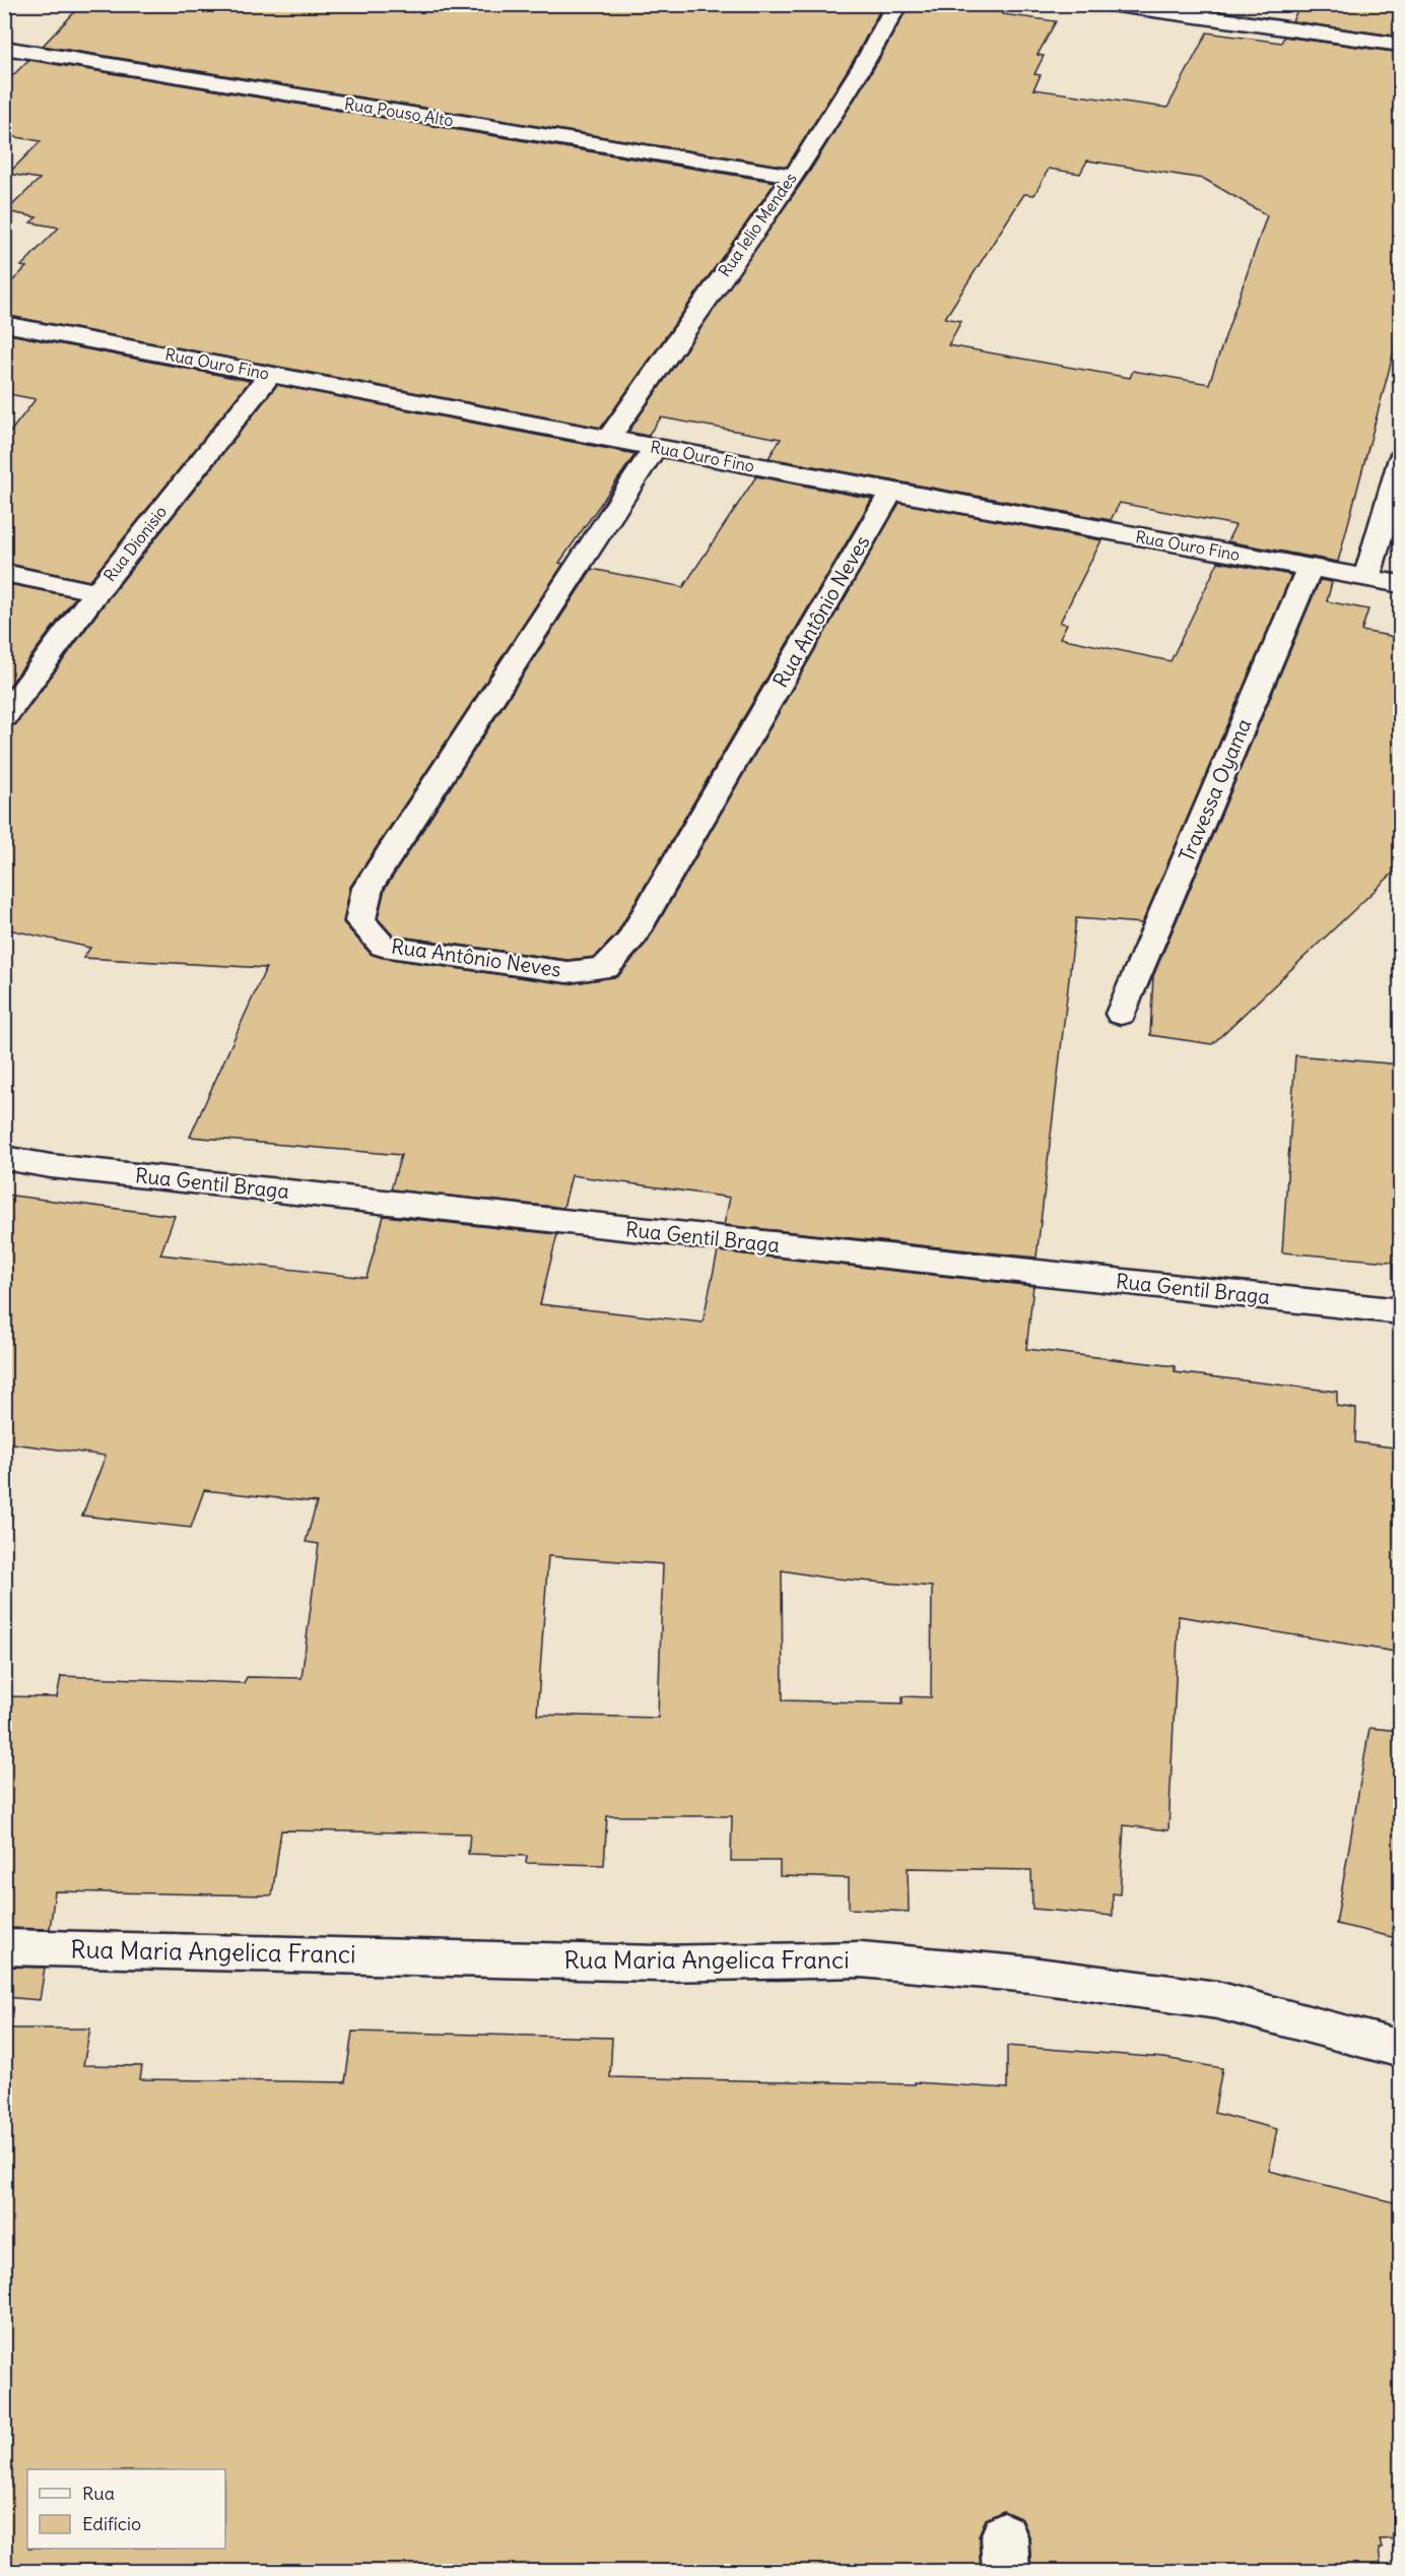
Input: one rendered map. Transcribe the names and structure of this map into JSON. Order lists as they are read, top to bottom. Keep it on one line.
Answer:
{"streets":{"street":["Rua Pouso Alto","Rua lelio Mendes","Rua Ouro Fino","Rua Dionisio","Rua Antônio Neves","Travessa Oyama","Rua Gentil Braga","Rua Maria Angelica Franci"]},"crossings":[["Rua Pouso Alto","Rua lelio Mendes"],["Rua lelio Mendes","Rua Ouro Fino"],["Rua Ouro Fino","Rua Dionisio"],["Rua Ouro Fino","Rua Antônio Neves"],["Rua Ouro Fino","Travessa Oyama"]],"legend":["Rua","Edifício"]}
